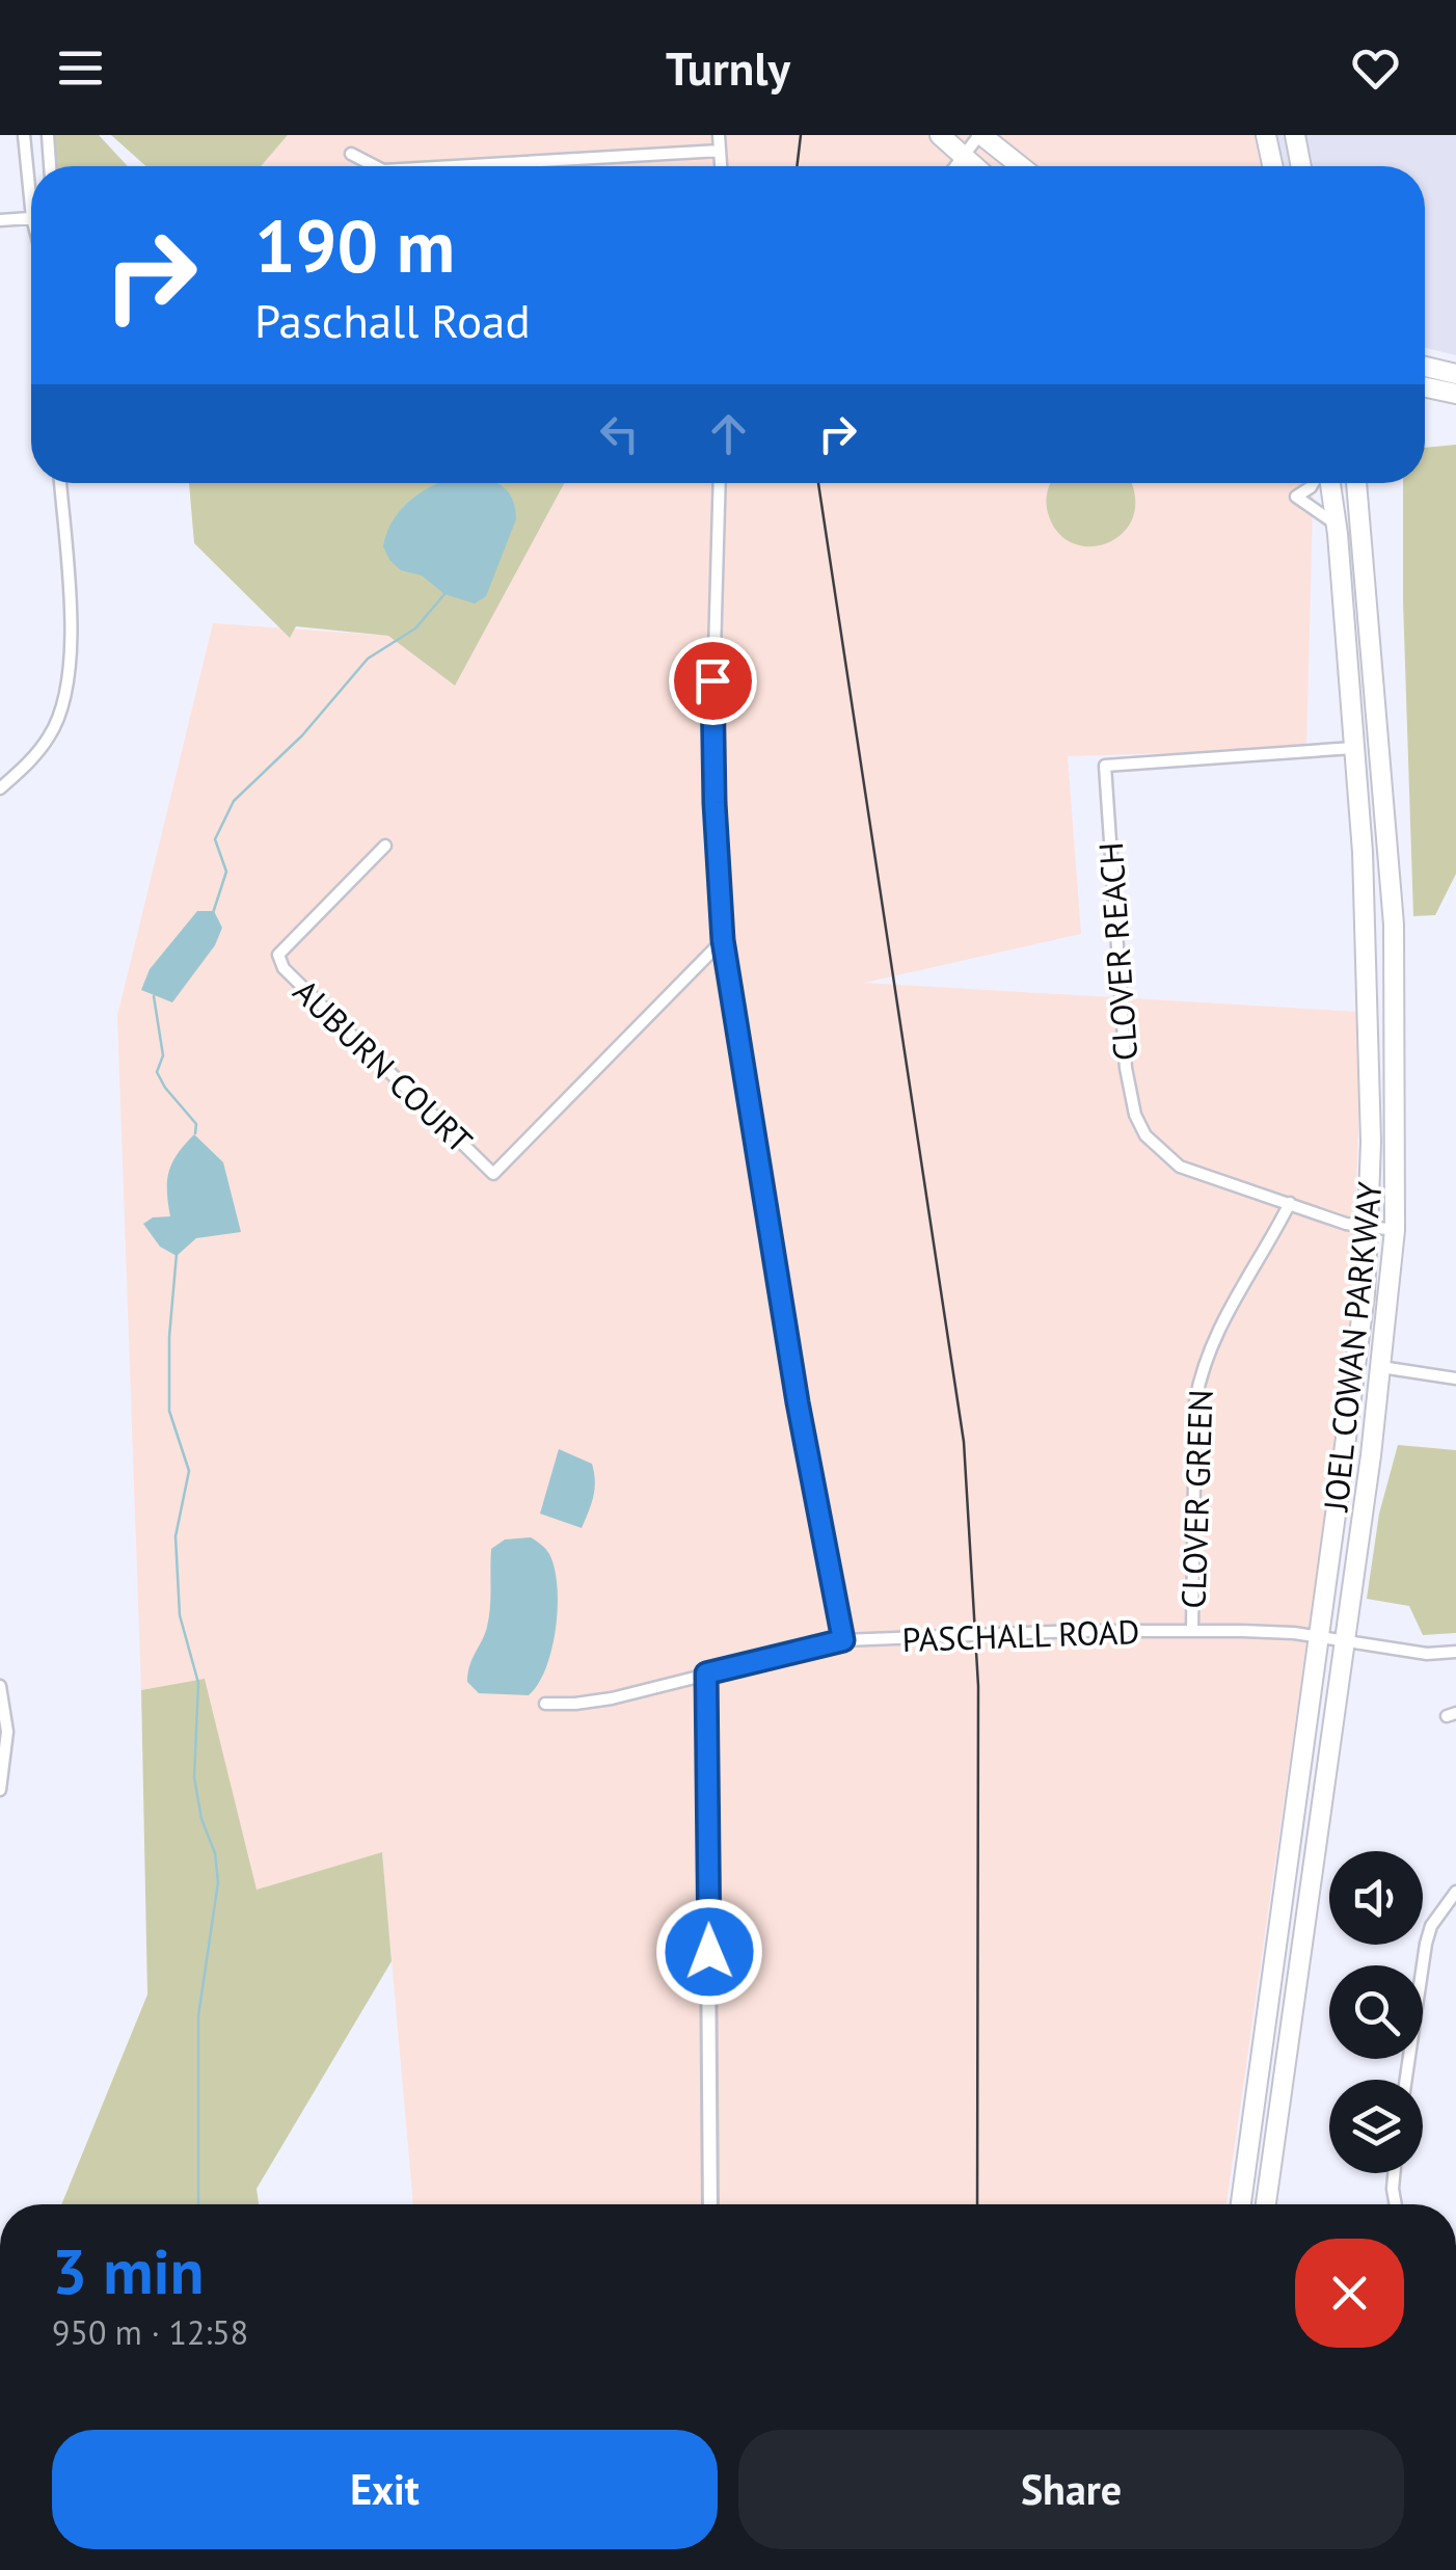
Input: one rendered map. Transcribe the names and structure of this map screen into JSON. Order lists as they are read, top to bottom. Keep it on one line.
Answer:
{"streets":{"main road":["JOEL COWAN PARKWAY"],"street":["CLOVER REACH","AUBURN COURT","CLOVER GREEN","PASCHALL ROAD"]},"crossings":[["CLOVER REACH","JOEL COWAN PARKWAY"],["CLOVER REACH","CLOVER GREEN"],["JOEL COWAN PARKWAY","PASCHALL ROAD"],["CLOVER GREEN","PASCHALL ROAD"]],"page":{"header":"Turnly","turn":["190 m","Paschall Road"],"heading":["3 min","950 m · 12:58"],"buttons":["Exit","Share"]}}
